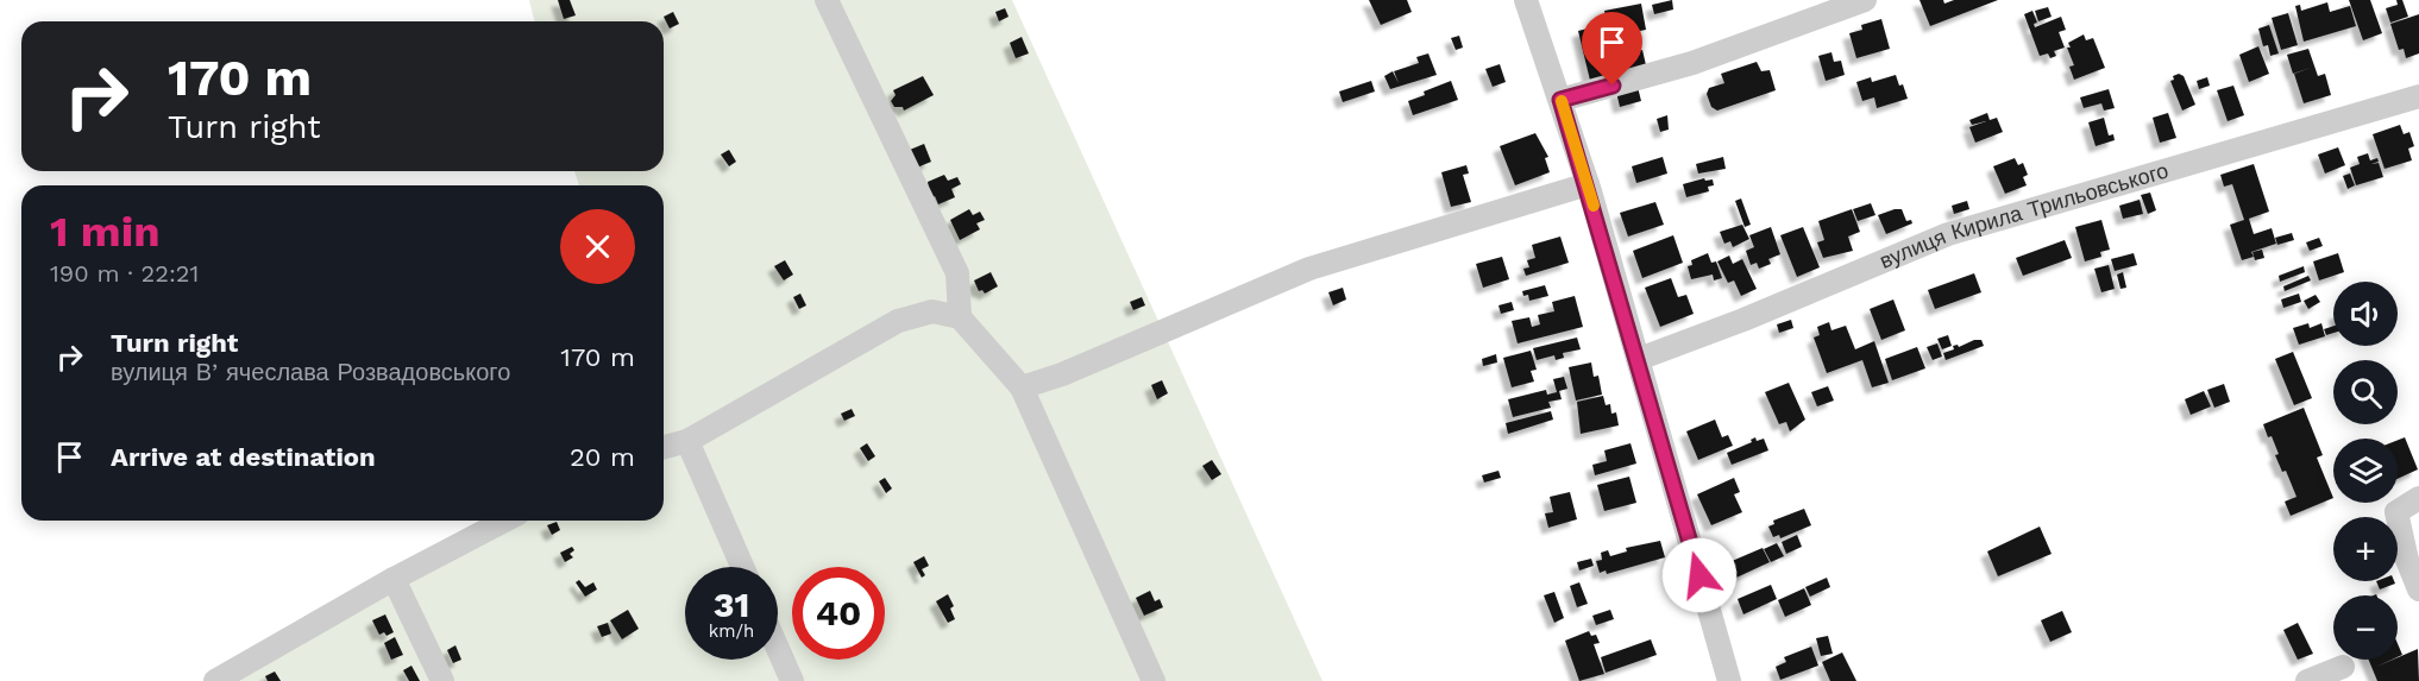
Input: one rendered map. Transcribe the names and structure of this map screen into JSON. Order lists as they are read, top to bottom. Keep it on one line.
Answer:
{"streets":{"street":["вулиця Кирила Трильовського"]},"page":{"turn":["170 m","Turn right"],"heading":["1 min","190 m · 22:21"],"map_buttons":["+","−"],"list":[{"name":"Turn right","note":"вулиця Вʼячеслава Розвадовського","value":"170 m"},{"name":"Arrive at destination","value":"20 m"}],"speed":"31 km/h","limit":"40"}}
